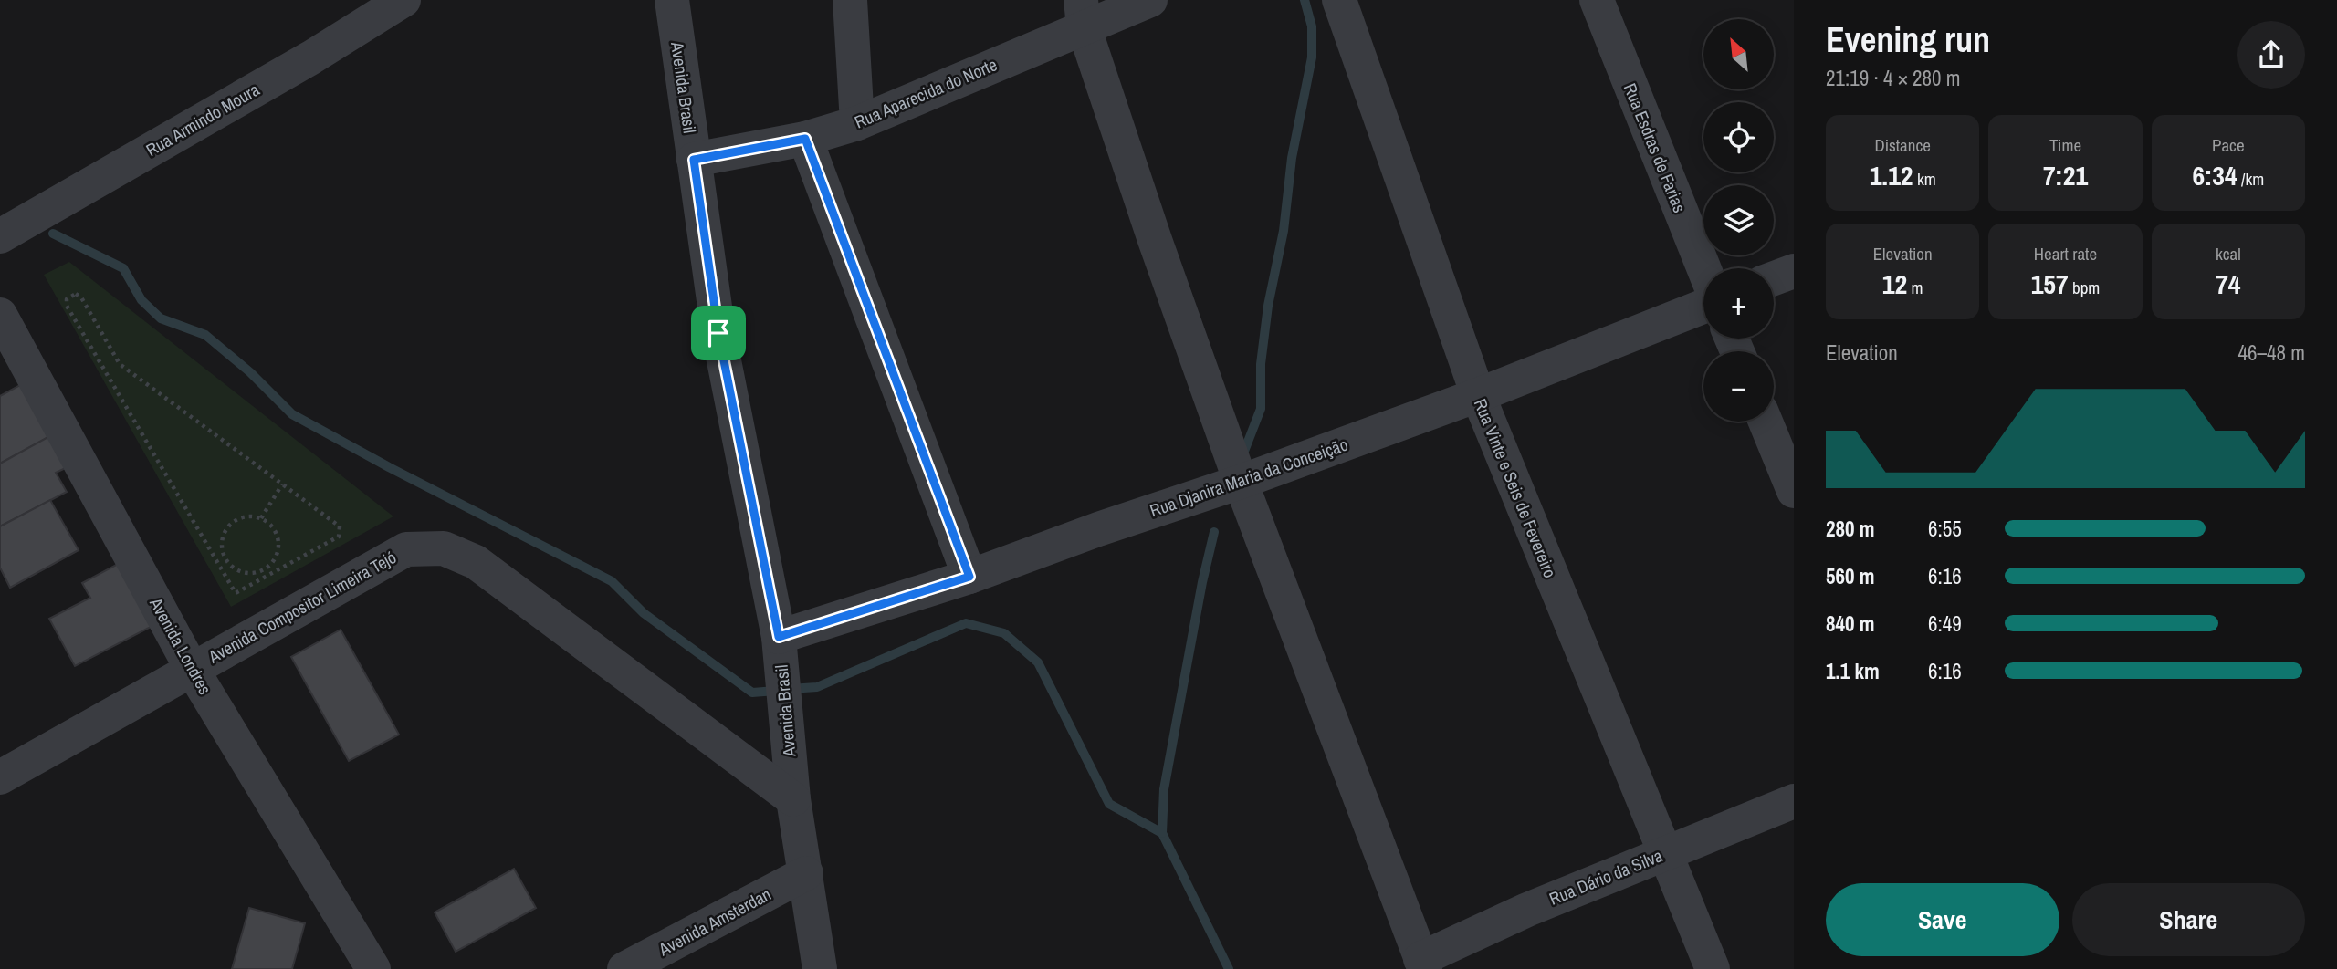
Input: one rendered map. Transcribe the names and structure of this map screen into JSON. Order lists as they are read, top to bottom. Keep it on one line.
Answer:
{"streets":{"street":["Avenida Brasil","Rua Aparecida do Norte","Rua Armindo Moura","Rua Esdras de Farias","Rua Djanira Maria da Conceição","Rua Vinte e Seis de Fevereiro","Avenida Compositor Limeira Tejó","Avenida Londres","Rua Dário da Silva","Avenida Amsterdan"]},"crossings":[["Avenida Brasil","Rua Aparecida do Norte"],["Avenida Brasil","Rua Djanira Maria da Conceição"],["Avenida Brasil","Avenida Compositor Limeira Tejó"],["Avenida Brasil","Avenida Amsterdan"],["Rua Djanira Maria da Conceição","Rua Vinte e Seis de Fevereiro"],["Rua Vinte e Seis de Fevereiro","Rua Dário da Silva"],["Avenida Compositor Limeira Tejó","Avenida Londres"]],"north":"top left","page":{"heading":["Evening run","21:19 · 4 × 280 m"],"map_buttons":["+","−"],"stats":[["Distance","1.12 km"],["Time","7:21"],["Pace","6:34 /km"],["Elevation","12 m"],["Heart rate","157 bpm"],["kcal","74"]],"chart":["Elevation","46–48 m"],"list":[{"name":"280 m","note":"6:55"},{"name":"560 m","note":"6:16"},{"name":"840 m","note":"6:49"},{"name":"1.1 km","note":"6:16"}],"buttons":["Save","Share"]}}
